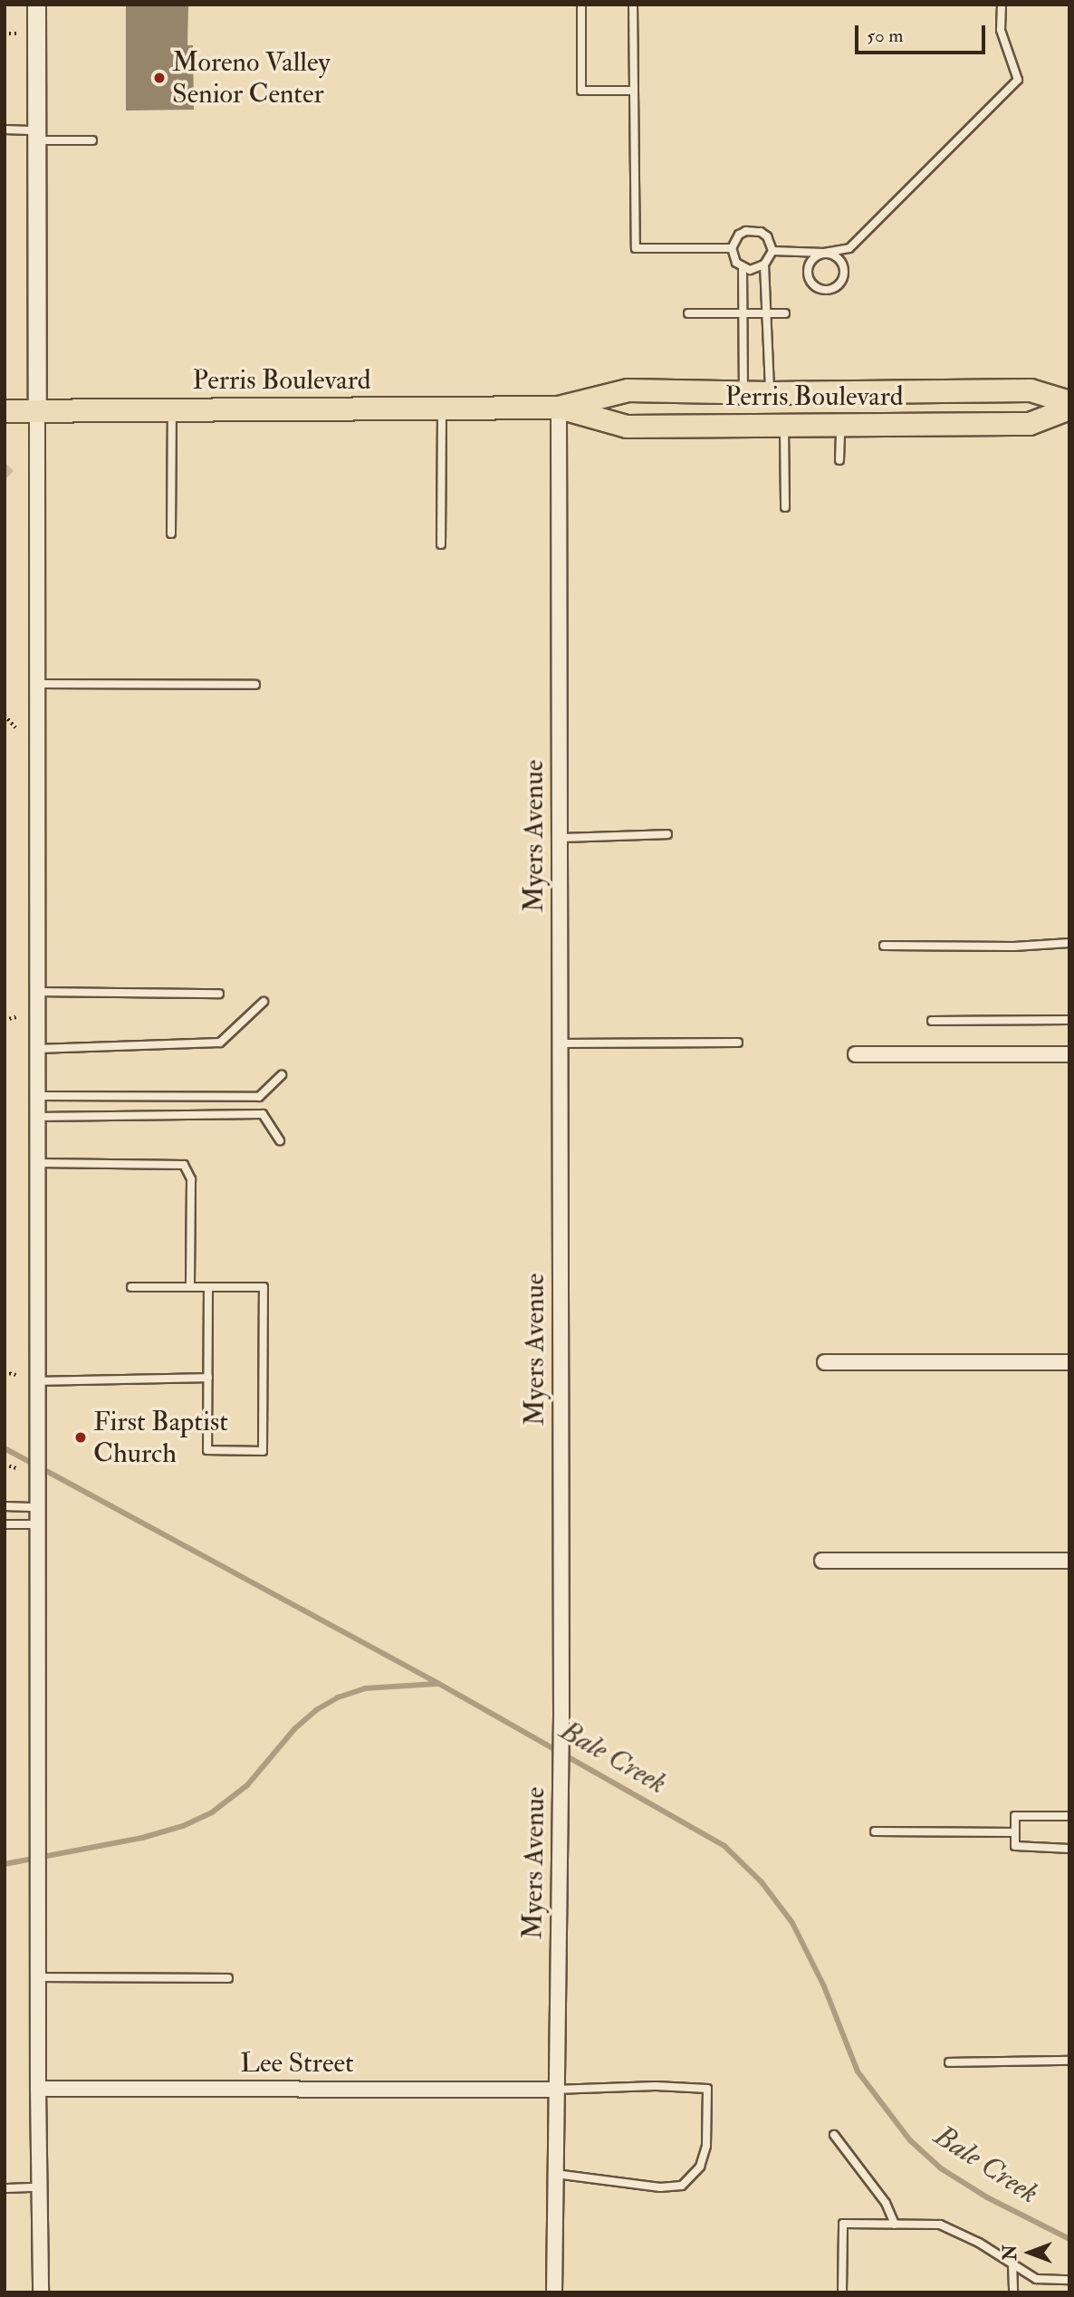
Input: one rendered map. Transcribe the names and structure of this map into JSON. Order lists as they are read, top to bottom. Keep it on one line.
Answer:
{"streets":{"main road":["Perris Boulevard"],"street":["Myers Avenue","Lee Street"]},"crossings":[["Perris Boulevard","Myers Avenue"],["Myers Avenue","Lee Street"]],"water":["Bale Creek"],"places":["Moreno Valley Senior Center","First Baptist Church"],"scale_bar":"50 m","north":"left"}
